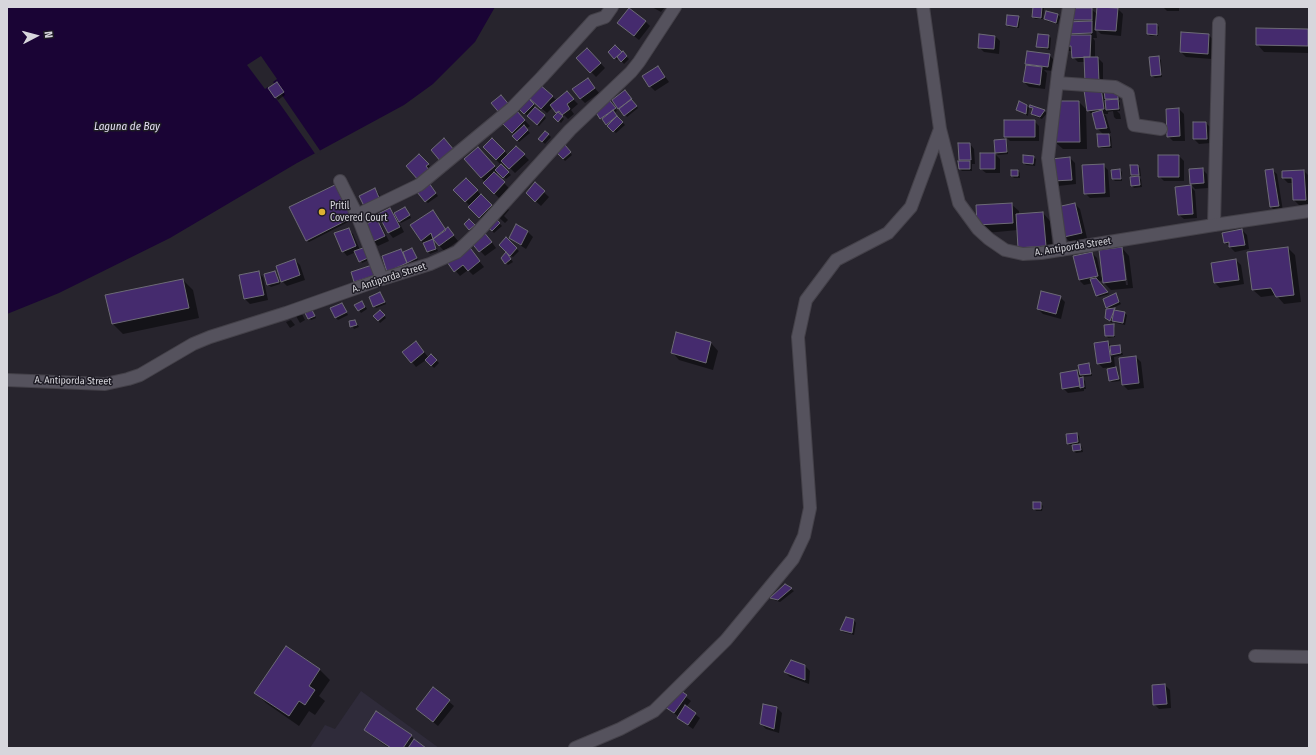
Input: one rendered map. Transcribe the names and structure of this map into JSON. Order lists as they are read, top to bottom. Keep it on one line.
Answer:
{"streets":{"street":["A. Antiporda Street"]},"water":["Laguna de Bay"],"places":["Pritil Covered Court"],"north":"right"}
